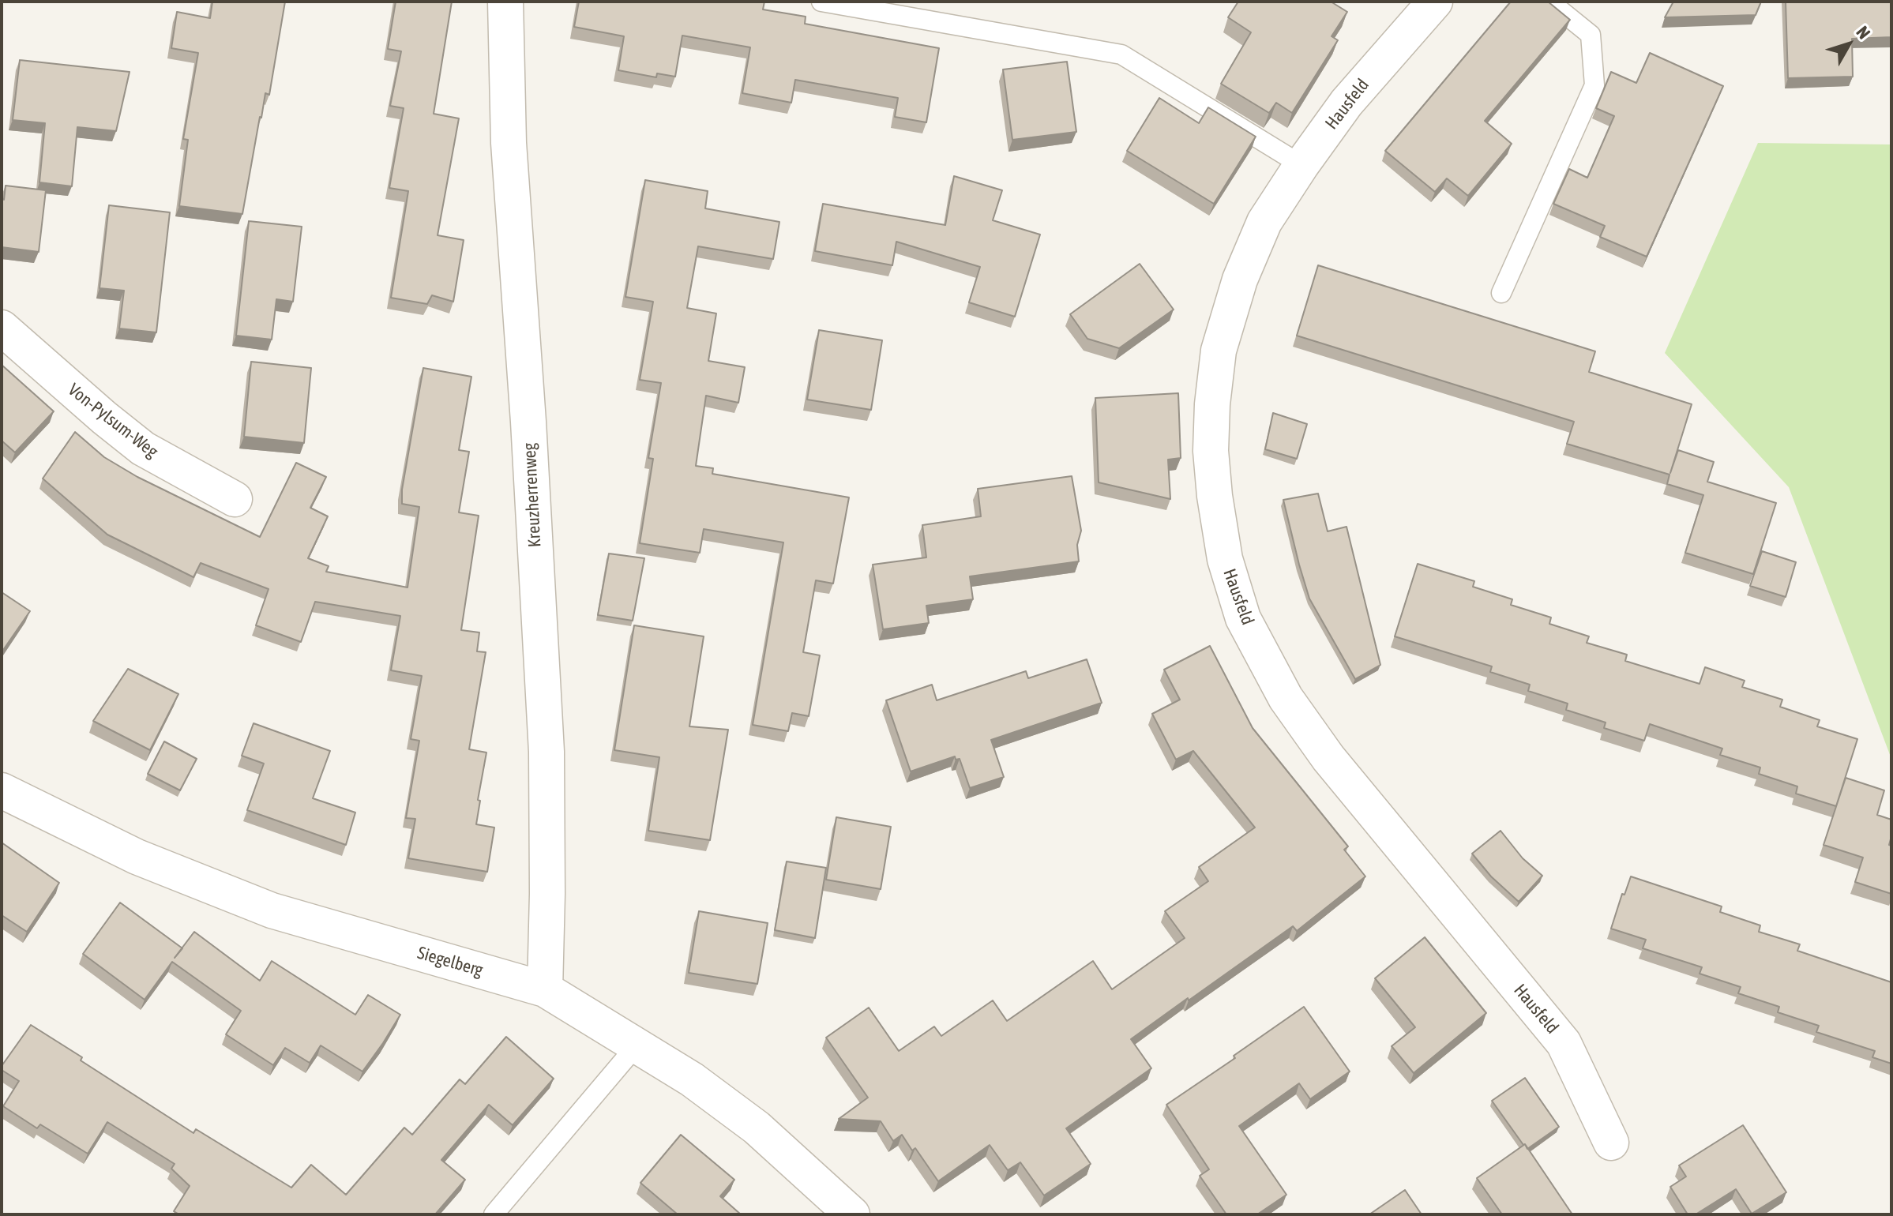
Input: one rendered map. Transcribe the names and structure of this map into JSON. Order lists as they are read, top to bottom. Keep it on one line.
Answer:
{"streets":{"street":["Hausfeld","Von-Pylsum-Weg","Kreuzherrenweg","Siegelberg"]},"crossings":[["Kreuzherrenweg","Siegelberg"]],"north":"top right"}
